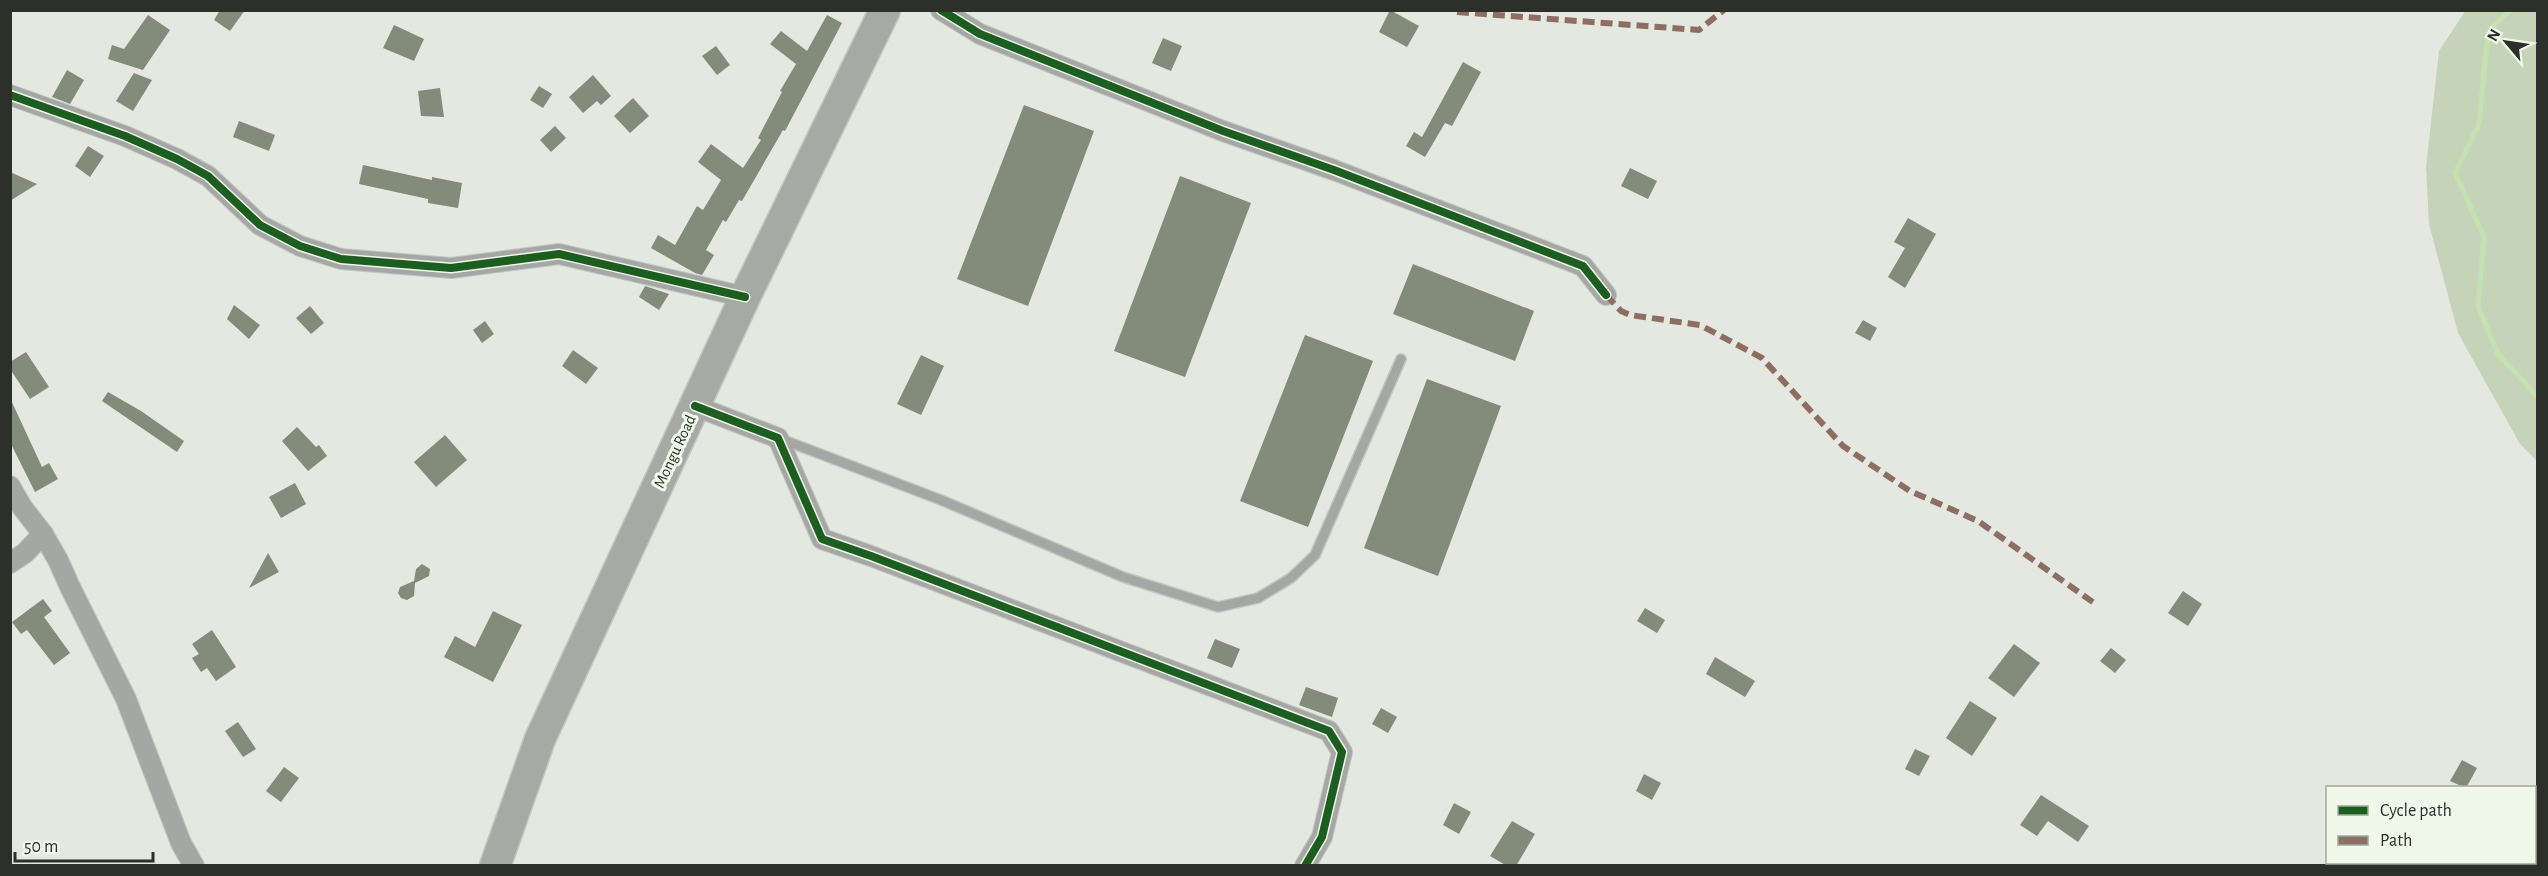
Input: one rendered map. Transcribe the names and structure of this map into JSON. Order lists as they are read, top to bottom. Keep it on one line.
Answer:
{"streets":{"main road":["Mongu Road"]},"legend":["Cycle path","Path"],"scale_bar":"50 m","north":"top left"}
